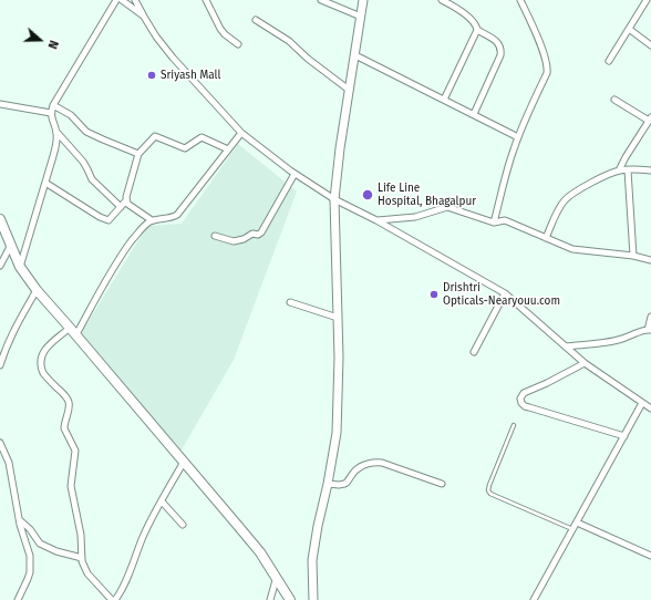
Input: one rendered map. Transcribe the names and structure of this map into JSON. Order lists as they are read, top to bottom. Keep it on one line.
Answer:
{"places":["Sriyash Mall","Life Line Hospital, Bhagalpur","Drishtri Opticals-Nearyouu.com"],"north":"right"}
